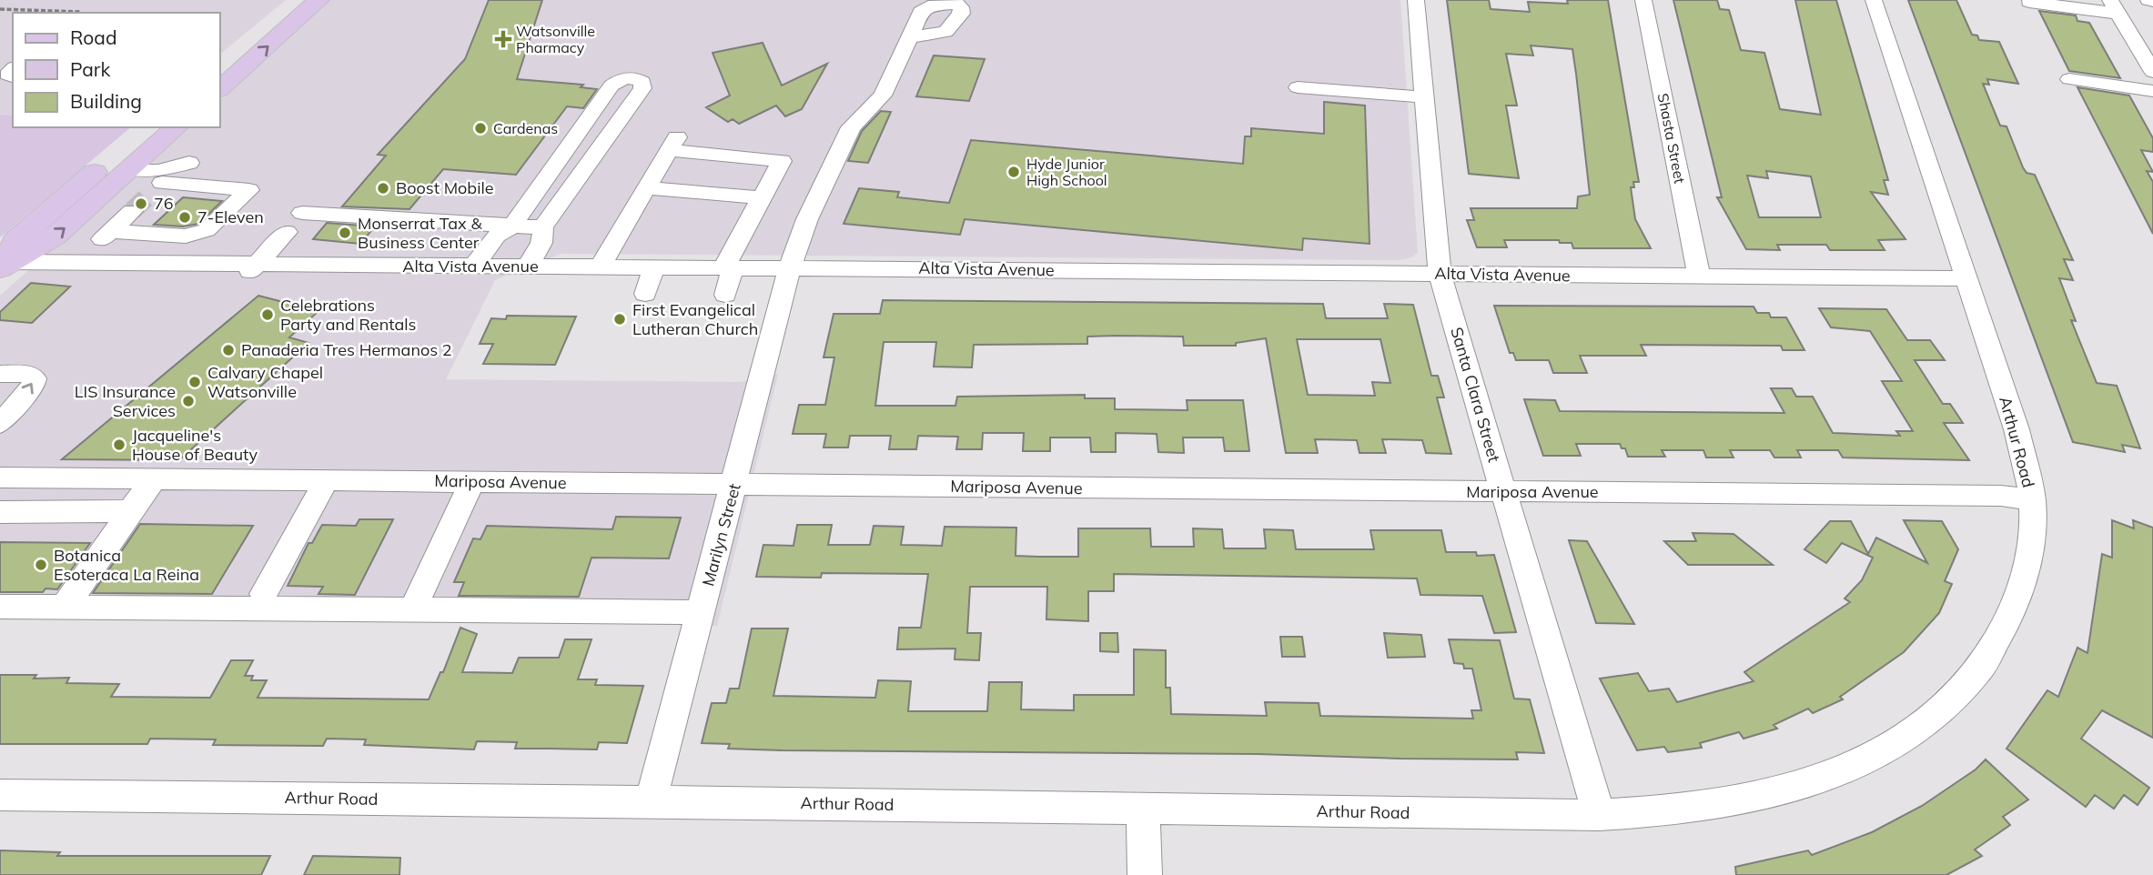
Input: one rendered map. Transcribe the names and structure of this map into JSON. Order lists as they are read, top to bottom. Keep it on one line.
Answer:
{"streets":{"street":["Shasta Street","Alta Vista Avenue","Santa Clara Street","Arthur Road","Mariposa Avenue","Marilyn Street"]},"crossings":[["Shasta Street","Alta Vista Avenue"],["Alta Vista Avenue","Santa Clara Street"],["Alta Vista Avenue","Arthur Road"],["Alta Vista Avenue","Marilyn Street"],["Santa Clara Street","Arthur Road"],["Santa Clara Street","Mariposa Avenue"],["Arthur Road","Mariposa Avenue"],["Arthur Road","Marilyn Street"],["Mariposa Avenue","Marilyn Street"]],"places":{"health":["Watsonville Pharmacy"],"other":["Cardenas","Hyde Junior High School","Boost Mobile","76","7-Eleven","Monserrat Tax & Business Center","Celebrations Party and Rentals","First Evangelical Lutheran Church","Panaderia Tres Hermanos 2","Calvary Chapel Watsonville","LIS Insurance Services","Jacqueline's House of Beauty","Botanica Esoteraca La Reina"]},"legend":["Road","Park","Building"]}
